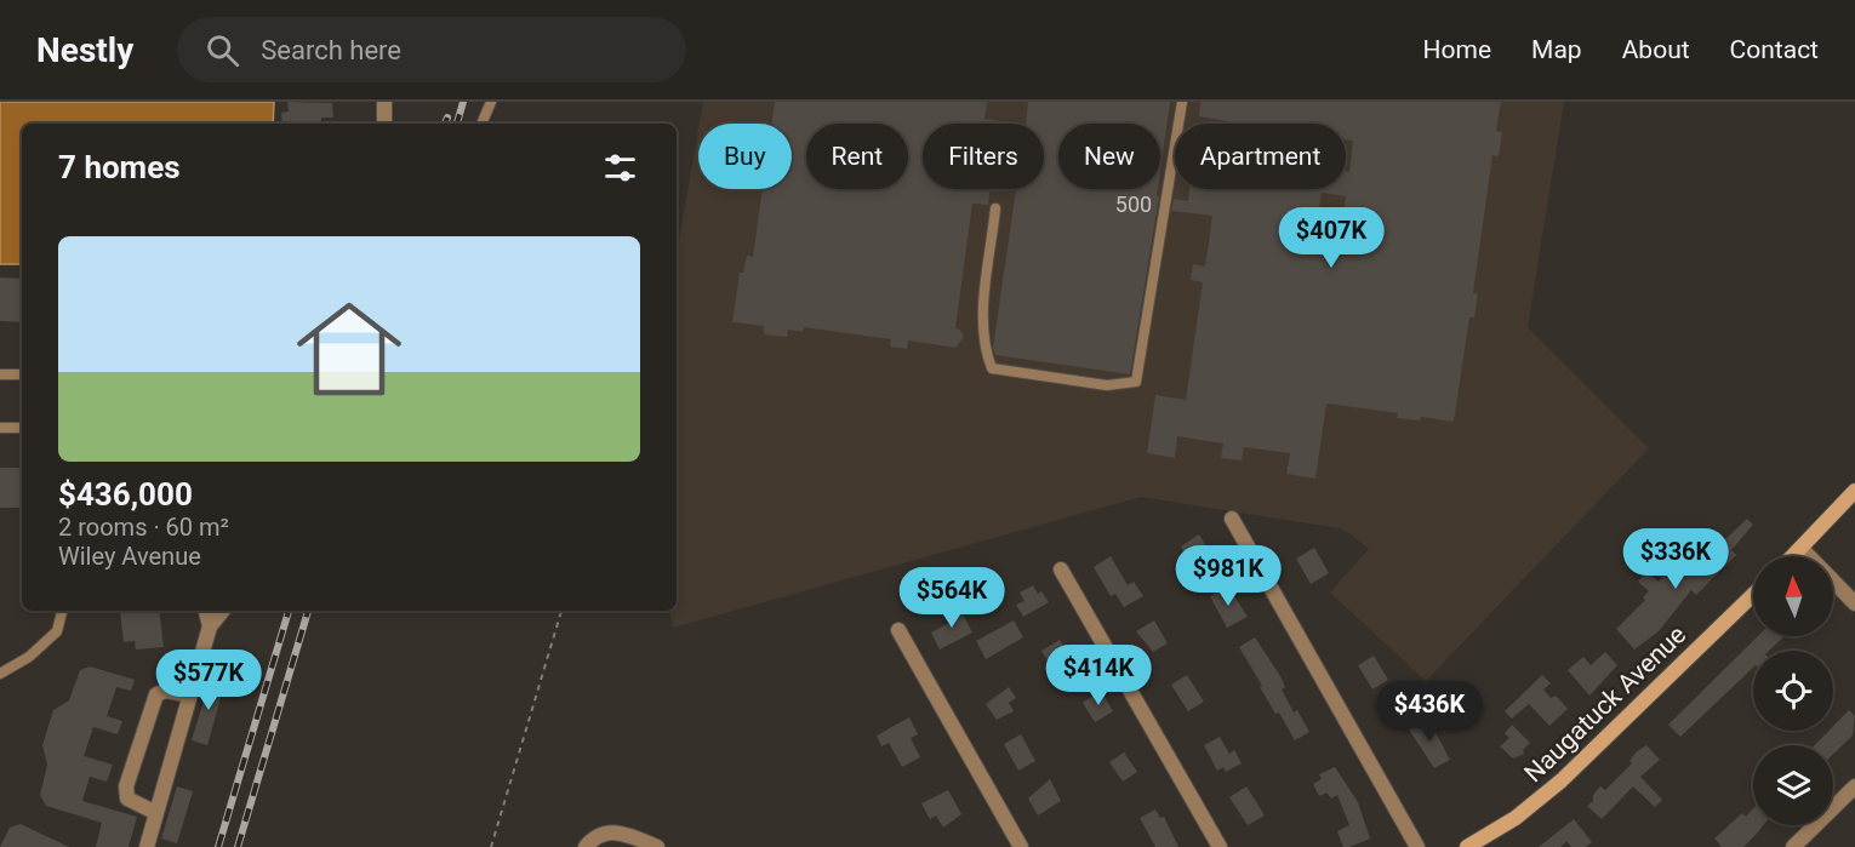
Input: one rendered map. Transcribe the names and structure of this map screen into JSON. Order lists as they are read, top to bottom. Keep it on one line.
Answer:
{"streets":{"main road":["Naugatuck Avenue"]},"house_numbers":["500"],"north":"top","page":{"header":"Nestly","search":"Search here","nav":["Home","Map","About","Contact"],"chip":["Buy","Rent","Filters","New","Apartment"],"heading":"7 homes","price":["$407K","$336K","$981K","$564K","$414K","$577K","$436K"],"list":[{"name":"$436,000","note":"2 rooms · 60 m² · Wiley Avenue"}]}}
